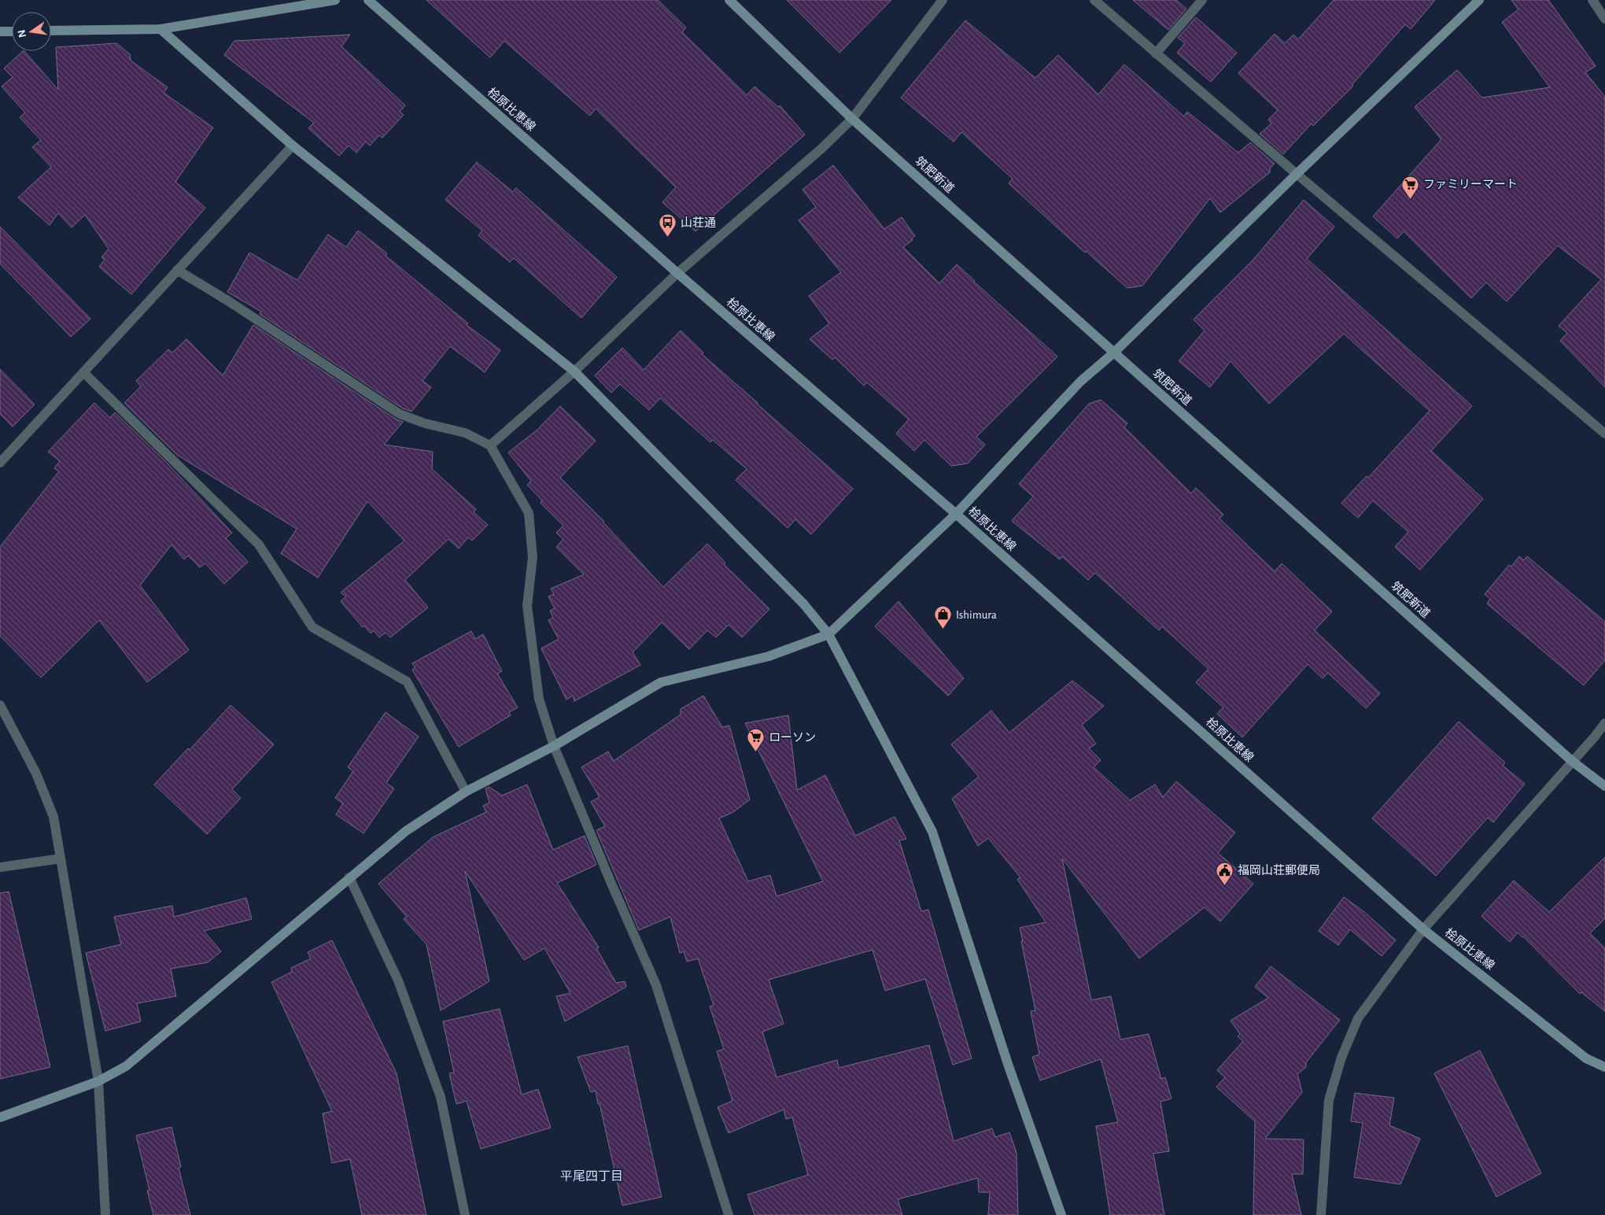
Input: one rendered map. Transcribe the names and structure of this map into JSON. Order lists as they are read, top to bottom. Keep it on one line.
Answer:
{"streets":{"street":["桧原比恵線","筑肥新道"]},"districts":["平尾四丁目"],"places":{"supermarket":["ファミリーマート","ローソン"],"bus stop":["山荘通"],"shop":["Ishimura"],"public building":["福岡山荘郵便局"]},"north":"left"}
